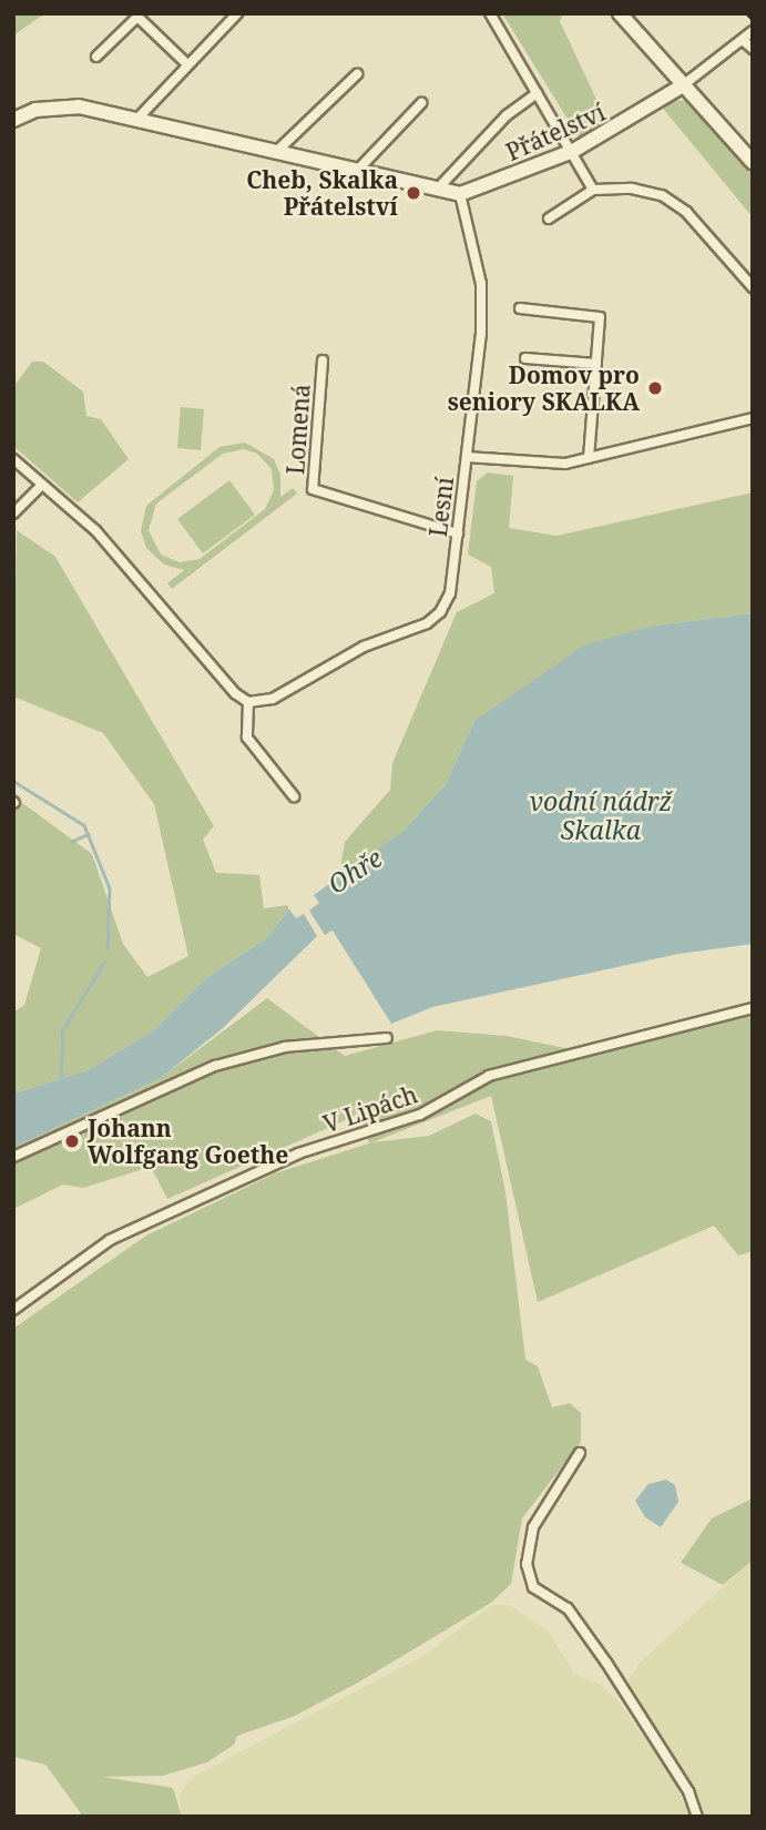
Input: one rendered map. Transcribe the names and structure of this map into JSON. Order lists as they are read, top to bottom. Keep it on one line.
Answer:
{"streets":{"street":["Přátelství","Lomená","Lesní","V Lipách"]},"crossings":[["Přátelství","Lesní"],["Lomená","Lesní"]],"water":["vodní nádrž Skalka","Ohře"],"places":["Cheb, Skalka Přátelství","Domov pro seniory SKALKA","Johann Wolfgang Goethe"]}
